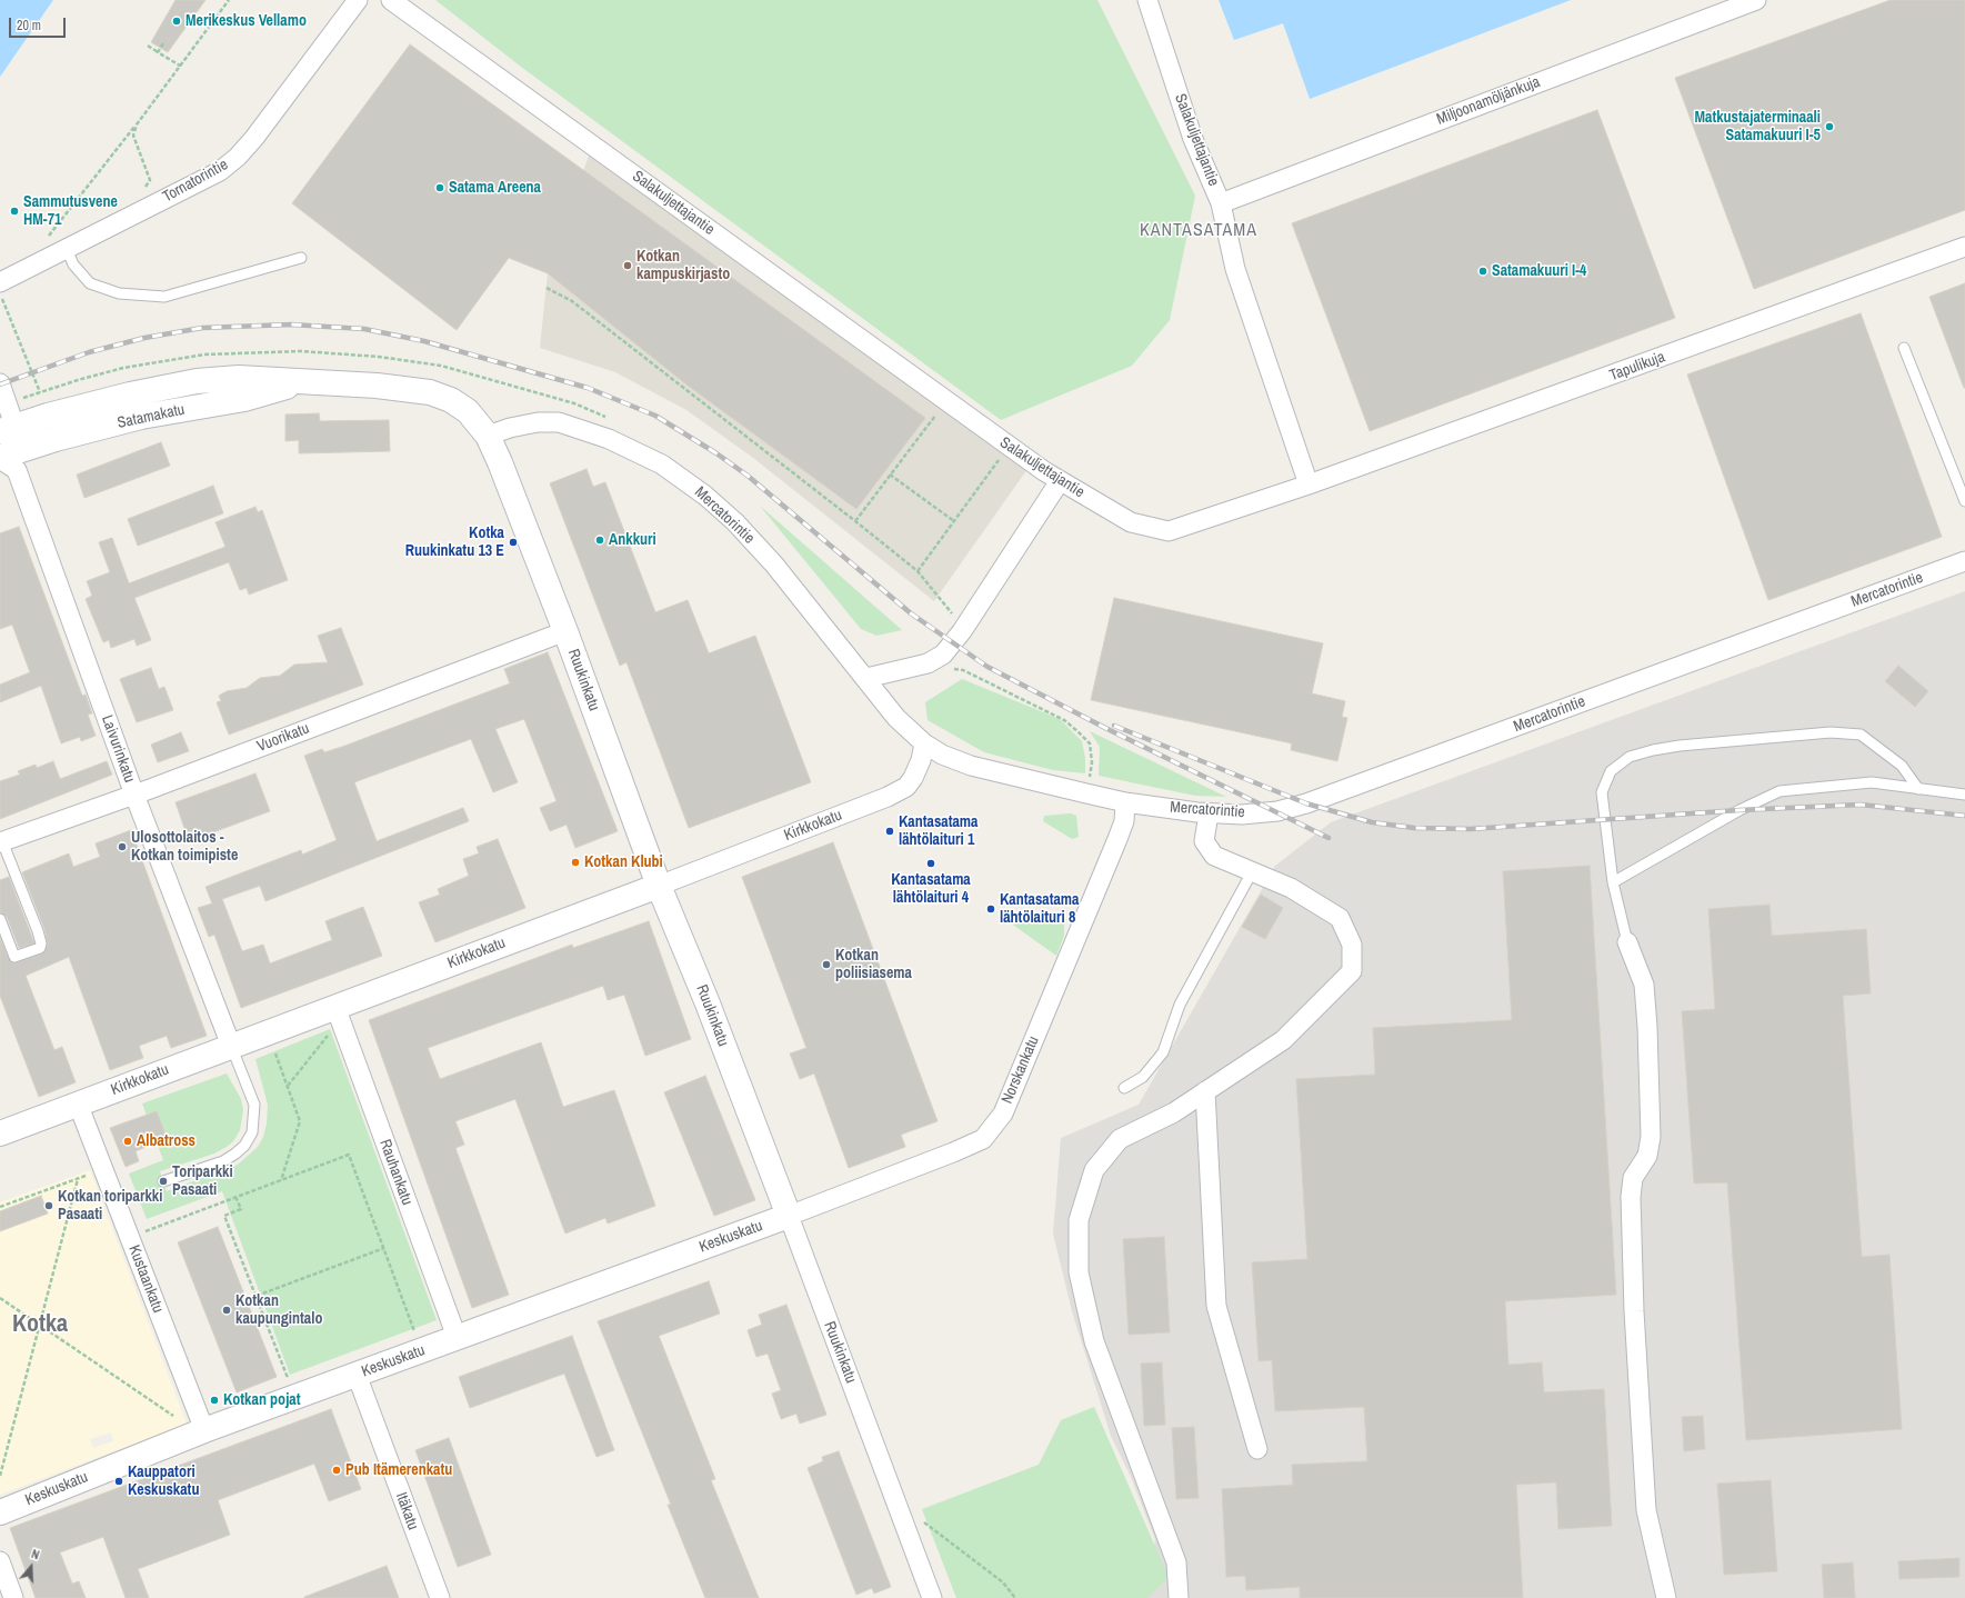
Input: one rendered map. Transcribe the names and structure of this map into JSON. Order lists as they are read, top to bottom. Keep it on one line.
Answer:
{"streets":{"main road":["Satamakatu","Ruukinkatu","Kirkkokatu","Keskuskatu"],"street":["Miljoonamöljänkuja","Salakuljettajantie","Tornatorintie","Tapulikuja","Mercatorintie","Vuorikatu","Laivurinkatu","Norskankatu","Rauhankatu","Kustaankatu","Itäkatu"]},"crossings":[["Miljoonamöljänkuja","Salakuljettajantie"],["Salakuljettajantie","Tapulikuja"],["Satamakatu","Mercatorintie"],["Satamakatu","Ruukinkatu"],["Satamakatu","Laivurinkatu"],["Mercatorintie","Ruukinkatu"],["Mercatorintie","Kirkkokatu"],["Mercatorintie","Norskankatu"],["Ruukinkatu","Vuorikatu"],["Ruukinkatu","Kirkkokatu"],["Ruukinkatu","Norskankatu"],["Ruukinkatu","Keskuskatu"],["Vuorikatu","Laivurinkatu"],["Laivurinkatu","Kirkkokatu"],["Kirkkokatu","Rauhankatu"],["Kirkkokatu","Kustaankatu"],["Norskankatu","Keskuskatu"],["Rauhankatu","Keskuskatu"],["Keskuskatu","Kustaankatu"],["Keskuskatu","Itäkatu"]],"districts":["KANTASATAMA","Kotka"],"places":["Merikeskus Vellamo","Matkustajaterminaali Satamakuuri I-5","Satama Areena","Sammutusvene HM-71","Kotkan kampuskirjasto","Satamakuuri I-4","Ankkuri","Kotka Ruukinkatu 13 E","Kantasatama lähtölaituri 1","Ulosottolaitos - Kotkan toimipiste","Kotkan Klubi","Kantasatama lähtölaituri 4","Kantasatama lähtölaituri 8","Kotkan poliisiasema","Albatross","Toriparkki Pasaati","Kotkan toriparkki Pasaati","Kotkan kaupungintalo","Kotkan pojat","Pub Itämerenkatu","Kauppatori Keskuskatu"],"scale_bar":"20 m","north":"top"}
